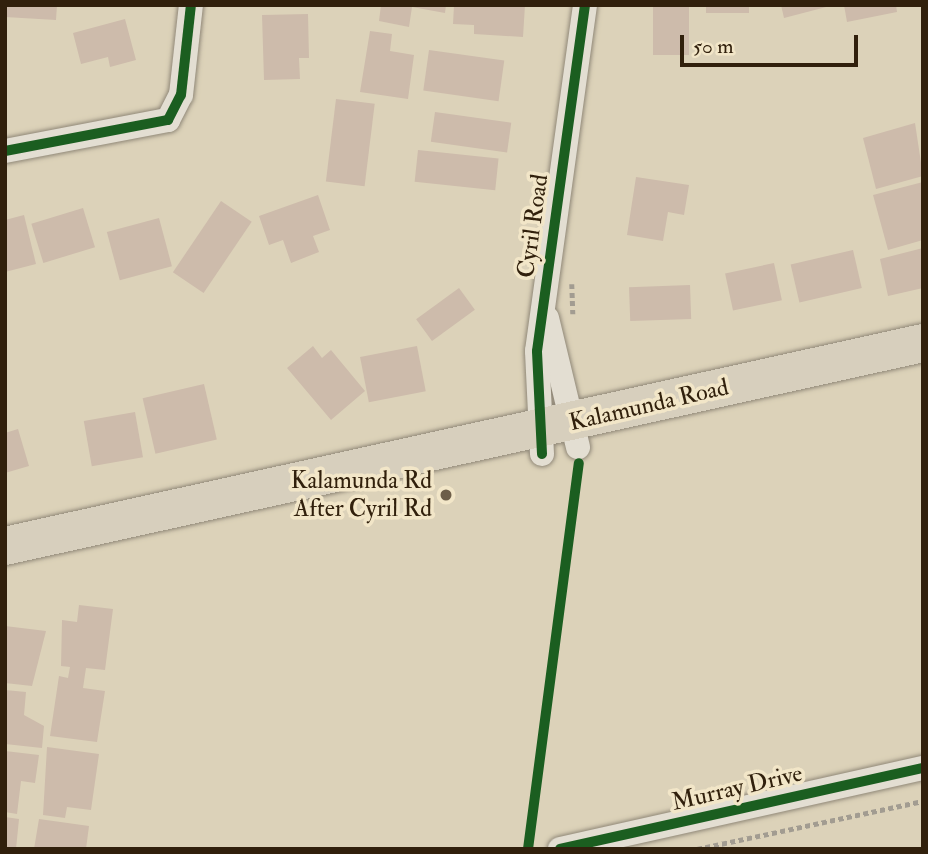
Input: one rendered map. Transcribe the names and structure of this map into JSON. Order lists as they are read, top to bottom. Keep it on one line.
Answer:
{"streets":{"main road":["Kalamunda Road"],"street":["Cyril Road","Murray Drive"]},"crossings":[["Cyril Road","Kalamunda Road"]],"places":["Kalamunda Rd After Cyril Rd"],"scale_bar":"50 m"}
